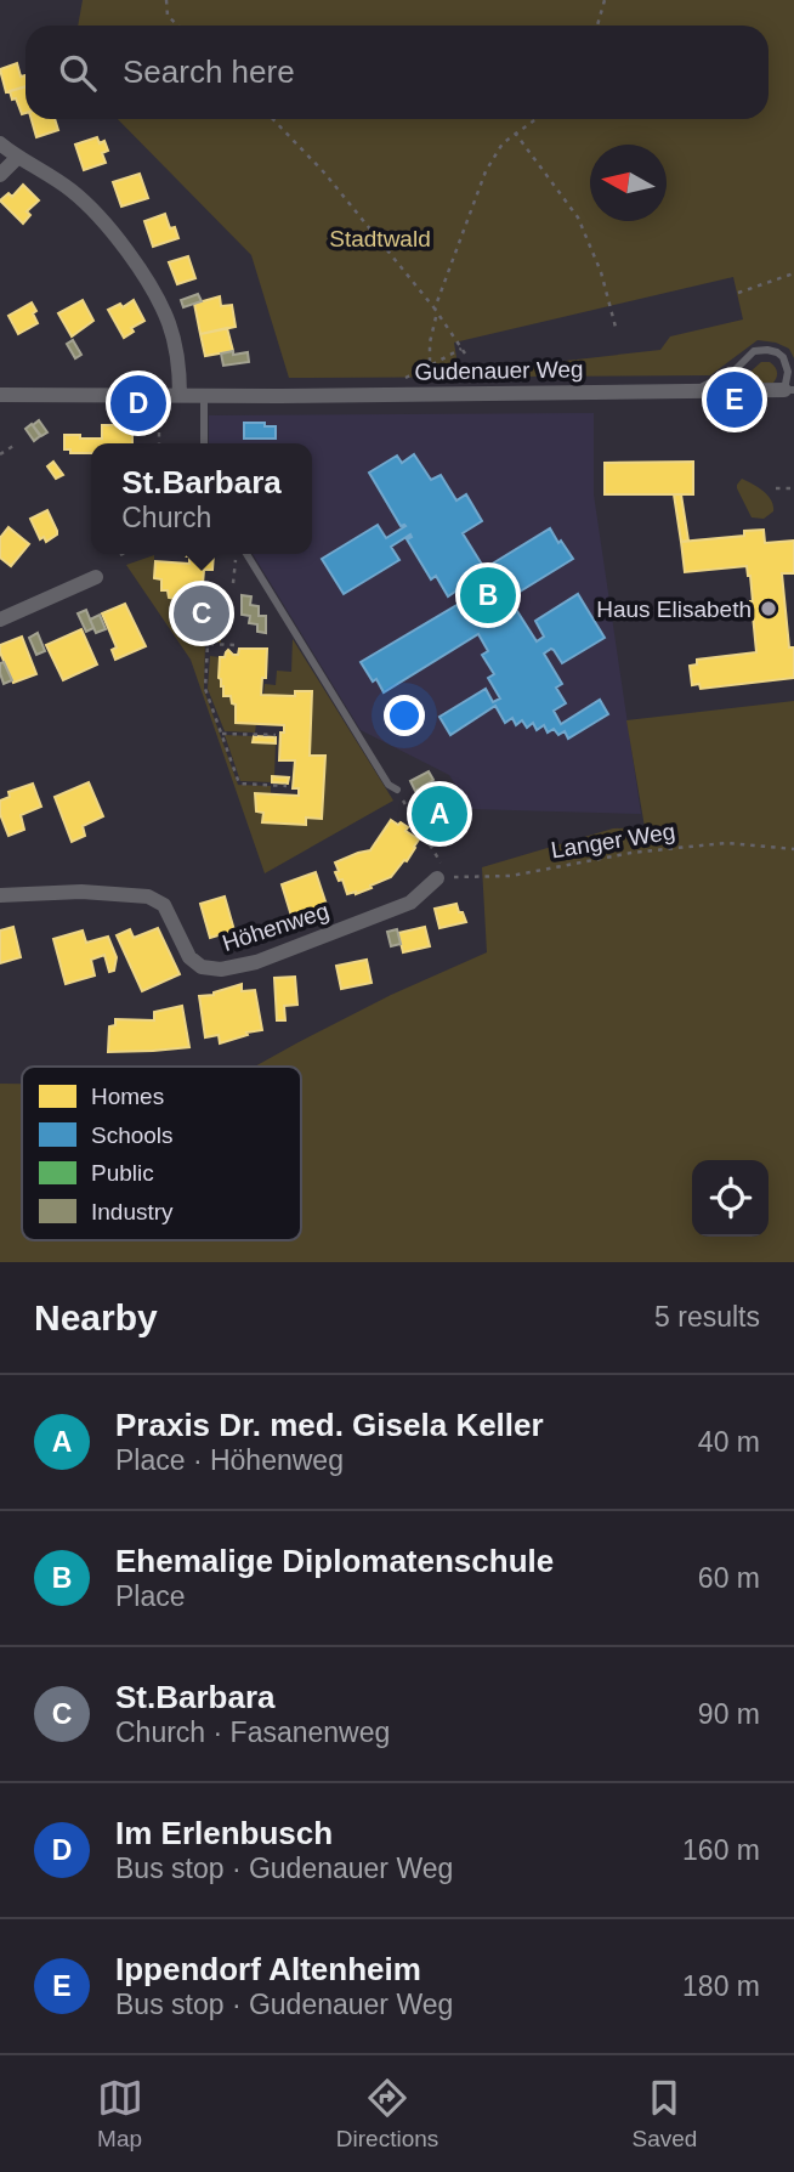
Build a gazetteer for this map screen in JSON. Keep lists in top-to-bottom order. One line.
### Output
{"streets":{"street":["Gudenauer Weg","Höhenweg"],"path":["Langer Weg"]},"crossings":[["Langer Weg","Höhenweg"]],"parks":["Stadtwald"],"places":["Haus Elisabeth"],"legend":["Homes","Schools","Public","Industry"],"north":"left","page":{"search":"Search here","pins":["E","D","B","C","A"],"popup":["St.Barbara","Church"],"heading":["Nearby","5 results"],"list":[{"mark":"A","name":"Praxis Dr. med. Gisela Keller","note":"Place · Höhenweg","value":"40 m"},{"mark":"B","name":"Ehemalige Diplomatenschule","note":"Place","value":"60 m"},{"mark":"C","name":"St.Barbara","note":"Church · Fasanenweg","value":"90 m"},{"mark":"D","name":"Im Erlenbusch","note":"Bus stop · Gudenauer Weg","value":"160 m"},{"mark":"E","name":"Ippendorf Altenheim","note":"Bus stop · Gudenauer Weg","value":"180 m"}],"nav":["Map","Directions","Saved"]}}
